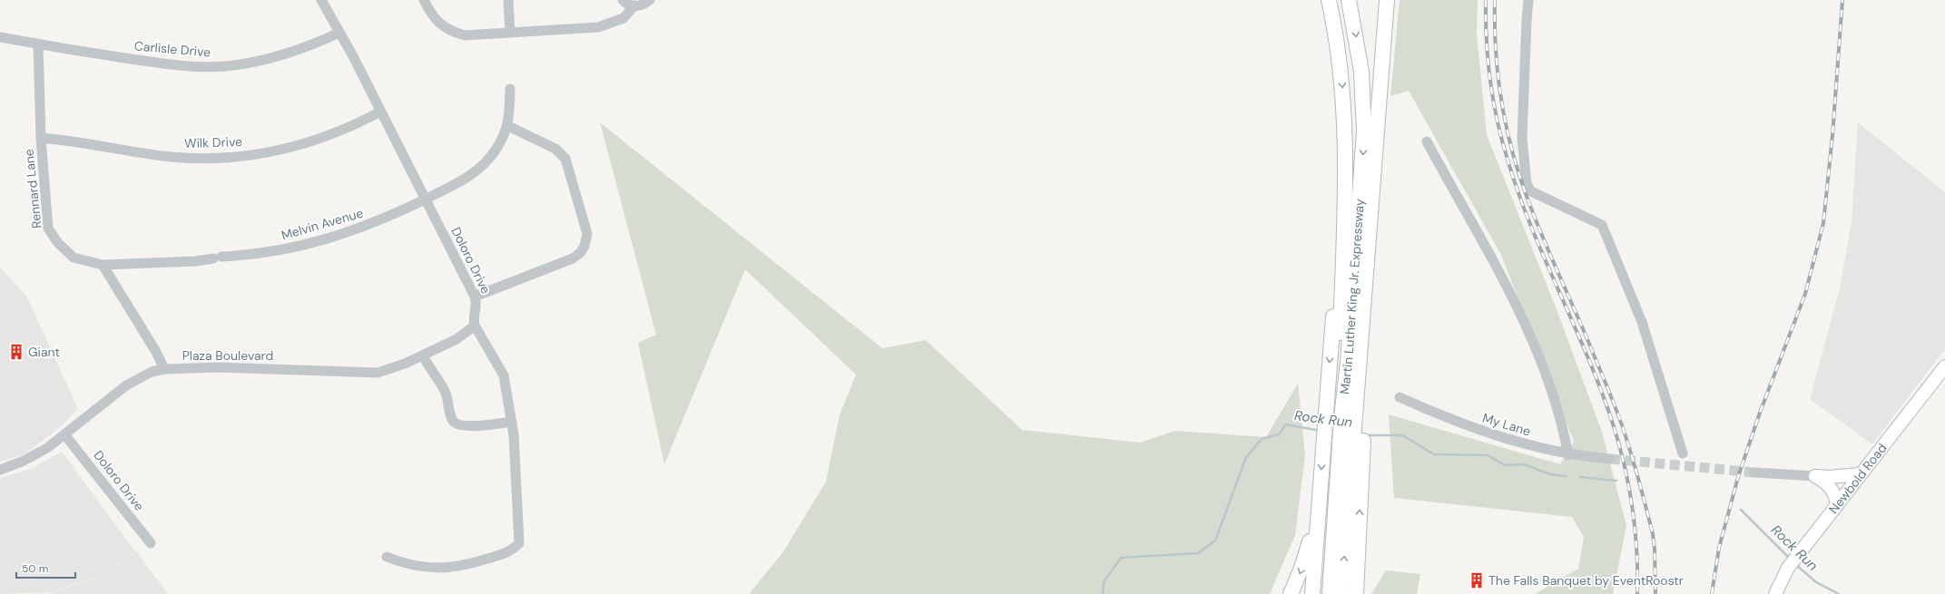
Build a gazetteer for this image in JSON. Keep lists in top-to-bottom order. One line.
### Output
{"streets":{"highway":["Martin Luther King Jr. Expressway"],"main road":["Newbold Road"],"street":["Carlisle Drive","Wilk Drive","Rennard Lane","Melvin Avenue","Doloro Drive","Plaza Boulevard","My Lane"]},"crossings":[["Carlisle Drive","Rennard Lane"],["Carlisle Drive","Doloro Drive"],["Wilk Drive","Rennard Lane"],["Wilk Drive","Doloro Drive"],["Rennard Lane","Melvin Avenue"],["Melvin Avenue","Doloro Drive"],["Doloro Drive","Plaza Boulevard"]],"water":["Rock Run"],"places":{"building":["Giant","The Falls Banquet by EventRoostr"]},"scale_bar":"50 m"}
